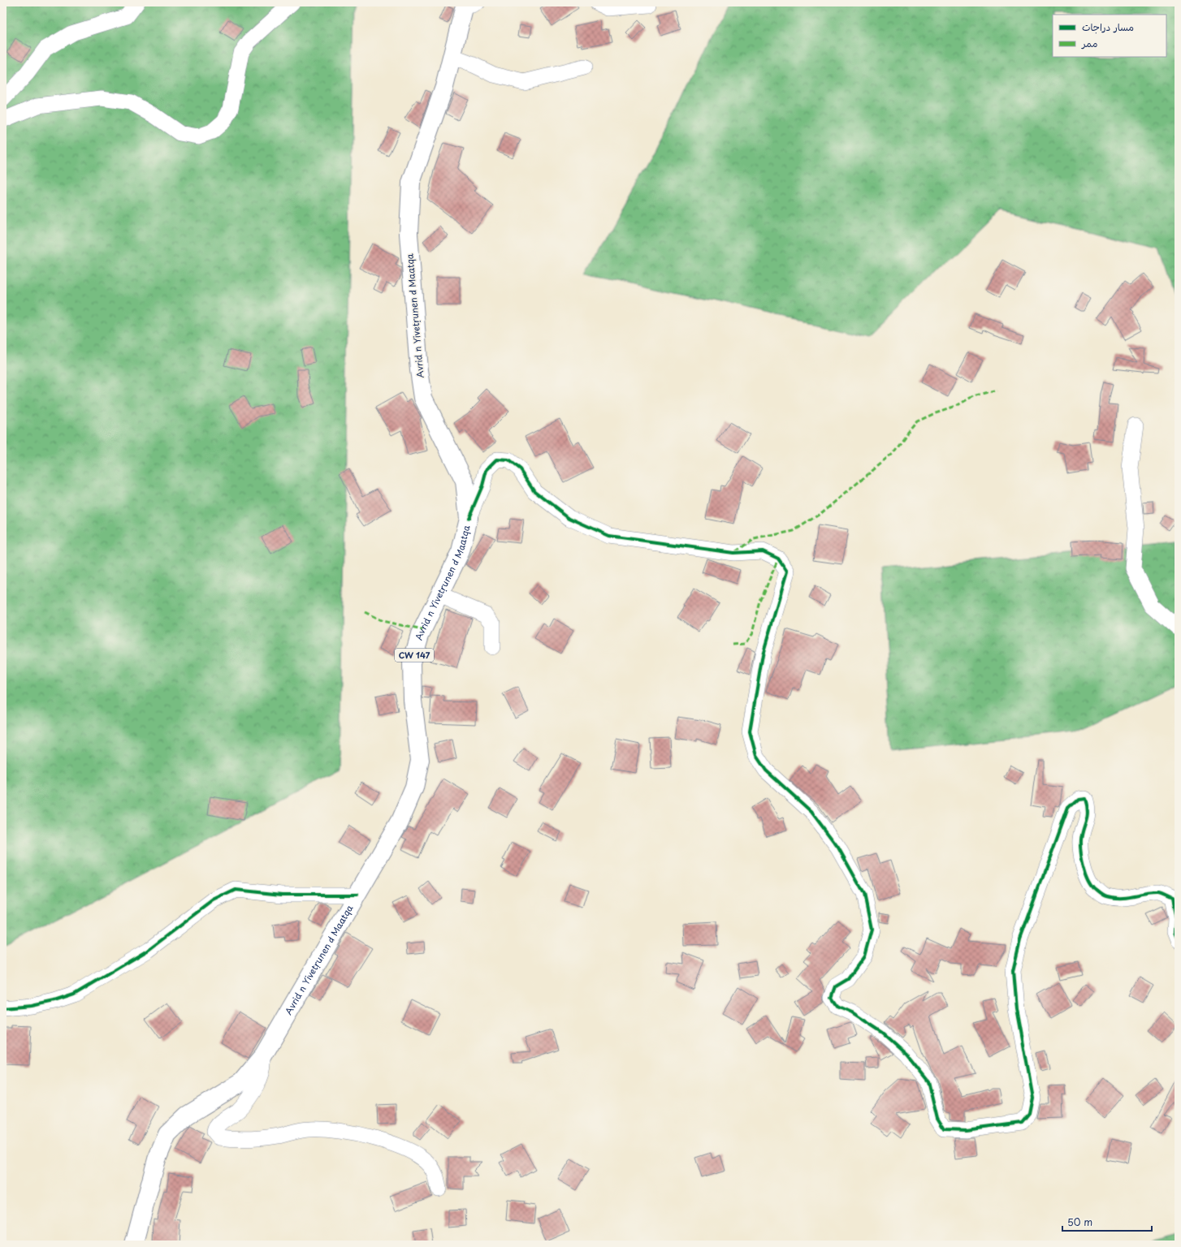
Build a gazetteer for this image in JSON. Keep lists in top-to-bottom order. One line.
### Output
{"streets":{"main road":["Avrid n Yivetṛunen d Maatqa","CW 147"]},"legend":["مسار دراجات","ممر"],"scale_bar":"50 m"}
